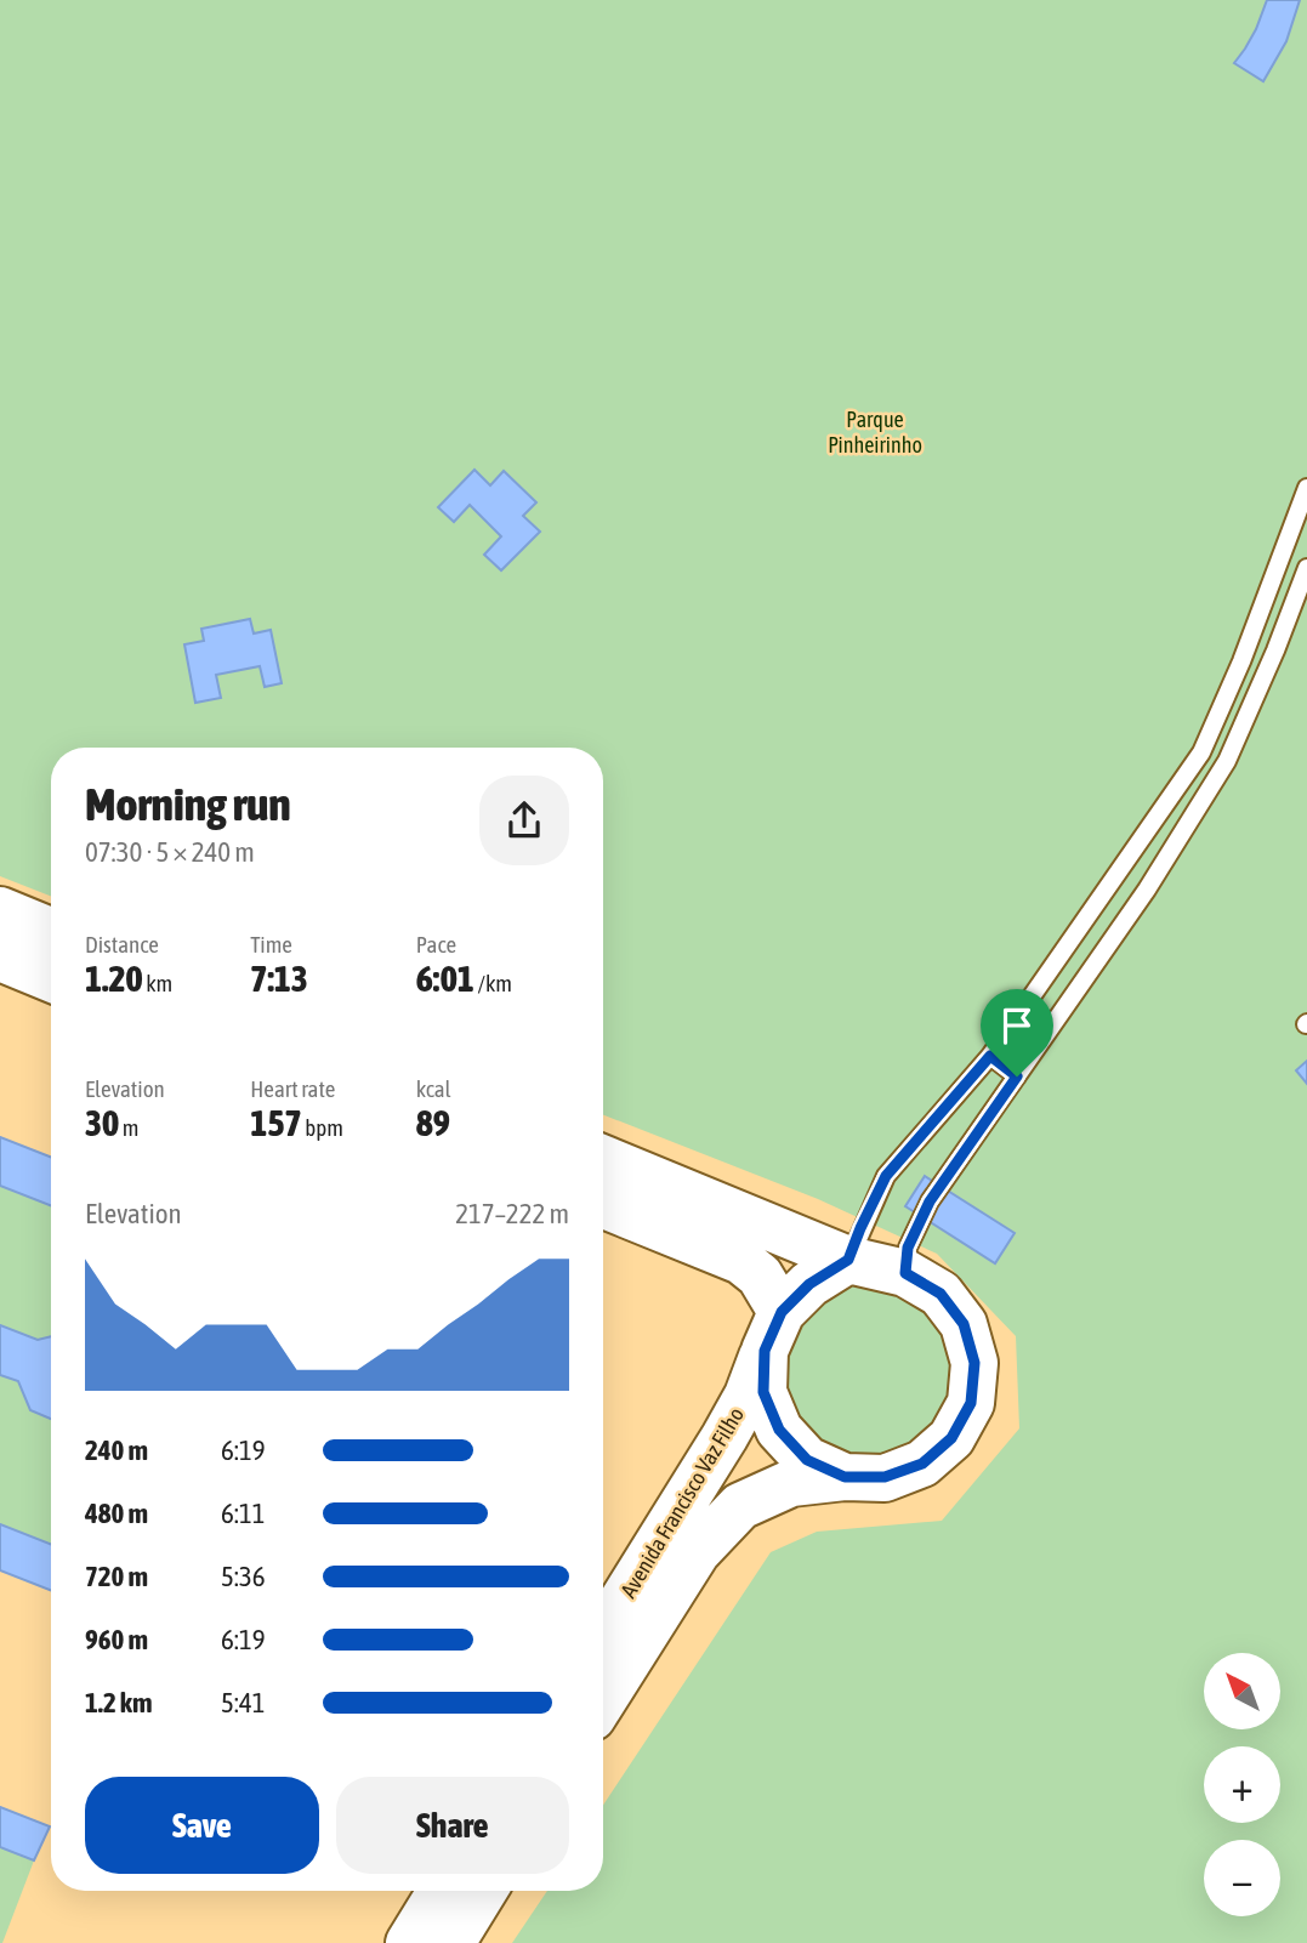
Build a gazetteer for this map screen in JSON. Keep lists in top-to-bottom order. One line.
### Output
{"streets":{"main road":["Avenida Francisco Vaz Filho"]},"parks":["Parque Pinheirinho"],"north":"top left","page":{"heading":["Morning run","07:30 · 5 × 240 m"],"stats":[["Distance","1.20 km"],["Time","7:13"],["Pace","6:01 /km"],["Elevation","30 m"],["Heart rate","157 bpm"],["kcal","89"]],"chart":["Elevation","217–222 m"],"list":[{"name":"240 m","note":"6:19"},{"name":"480 m","note":"6:11"},{"name":"720 m","note":"5:36"},{"name":"960 m","note":"6:19"},{"name":"1.2 km","note":"5:41"}],"map_buttons":["+","−"],"buttons":["Save","Share"]}}
